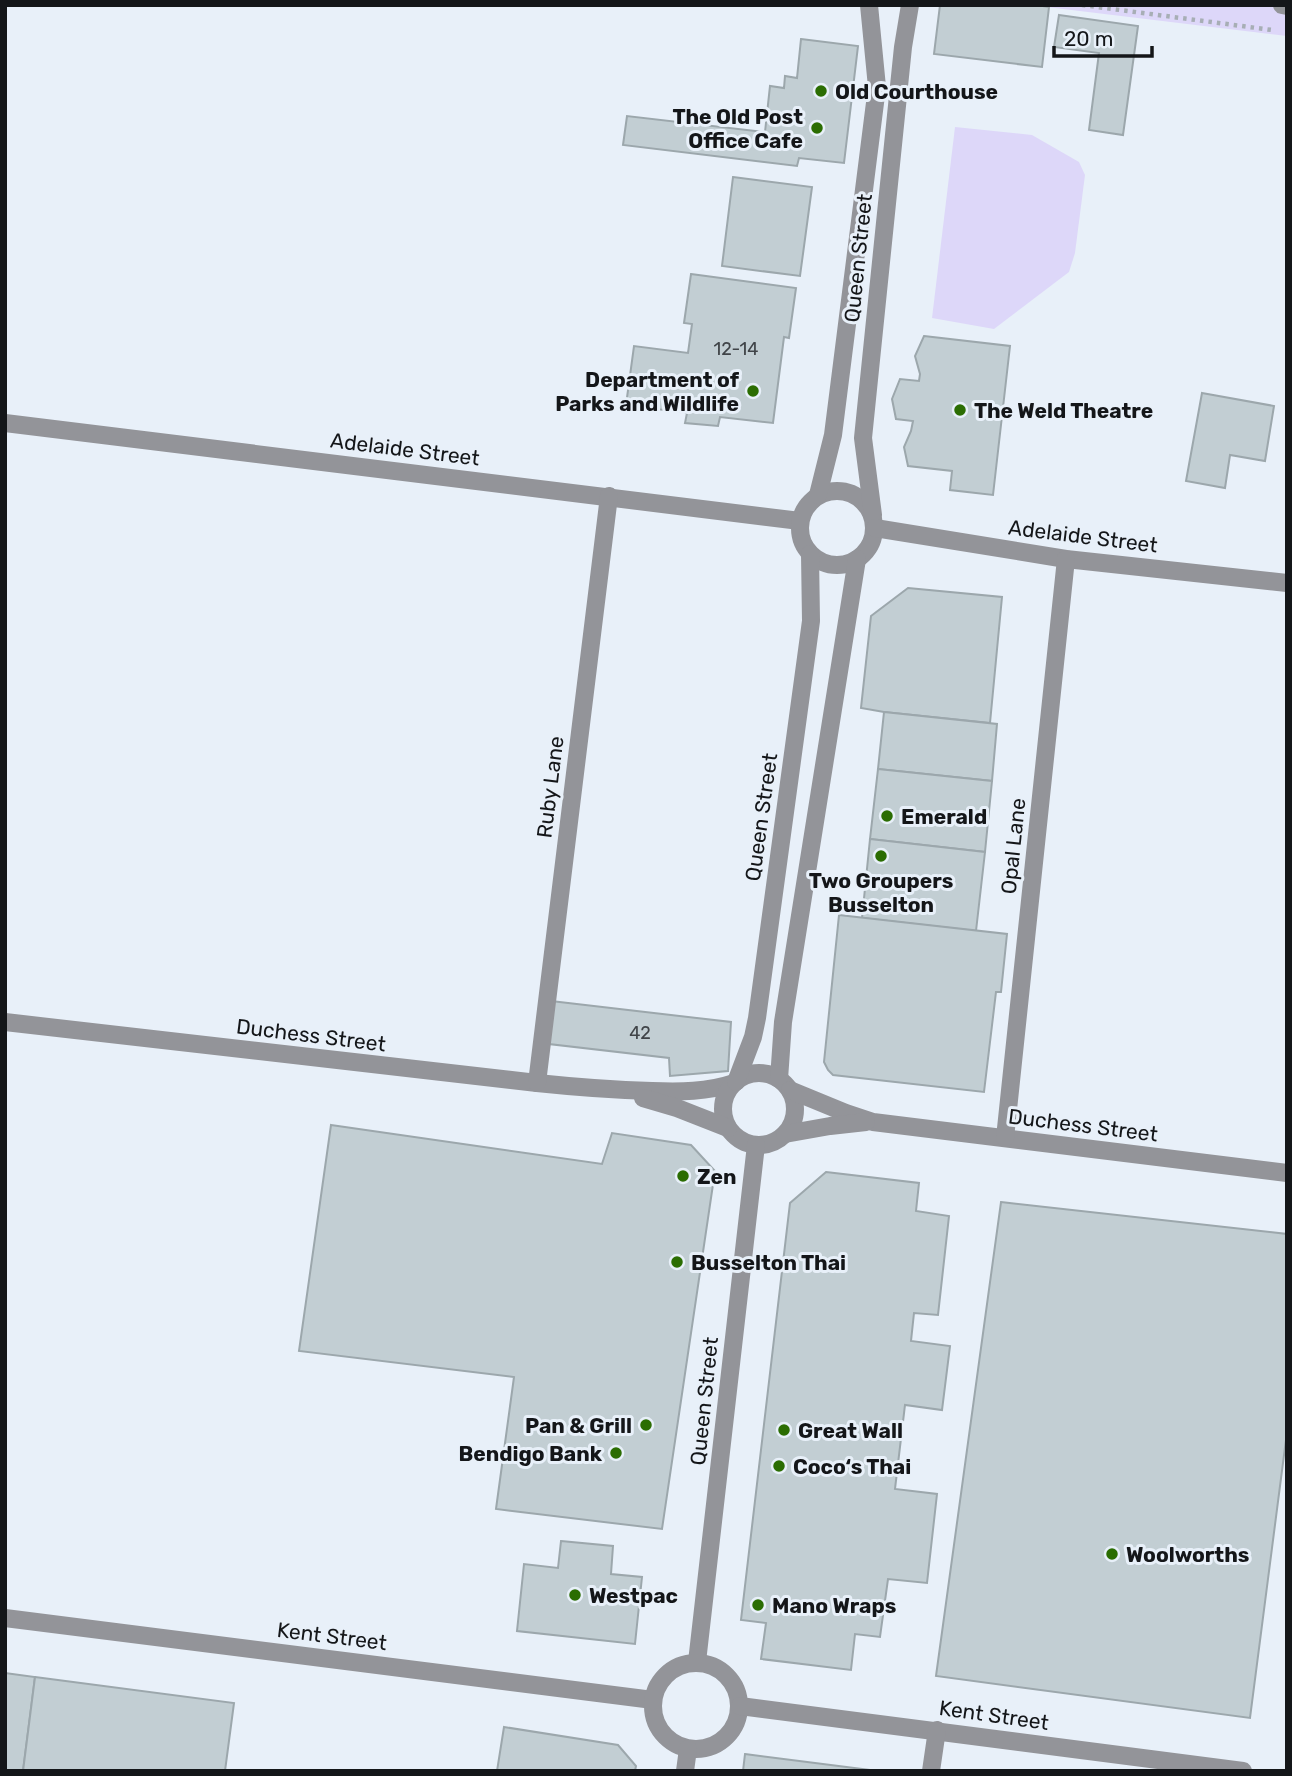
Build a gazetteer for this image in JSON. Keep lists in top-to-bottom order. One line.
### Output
{"streets":{"street":["Queen Street","Adelaide Street","Ruby Lane","Opal Lane","Duchess Street","Kent Street"]},"crossings":[["Queen Street","Adelaide Street"],["Queen Street","Duchess Street"],["Queen Street","Kent Street"],["Adelaide Street","Ruby Lane"],["Adelaide Street","Opal Lane"],["Ruby Lane","Duchess Street"],["Opal Lane","Duchess Street"]],"places":["Old Courthouse","The Old Post Office Cafe","Department of Parks and Wildlife","The Weld Theatre","Emerald","Two Groupers Busselton","Zen","Busselton Thai","Pan & Grill","Great Wall","Bendigo Bank","Coco‘s Thai","Woolworths","Westpac","Mano Wraps"],"house_numbers":["12-14","42"],"scale_bar":"20 m"}
